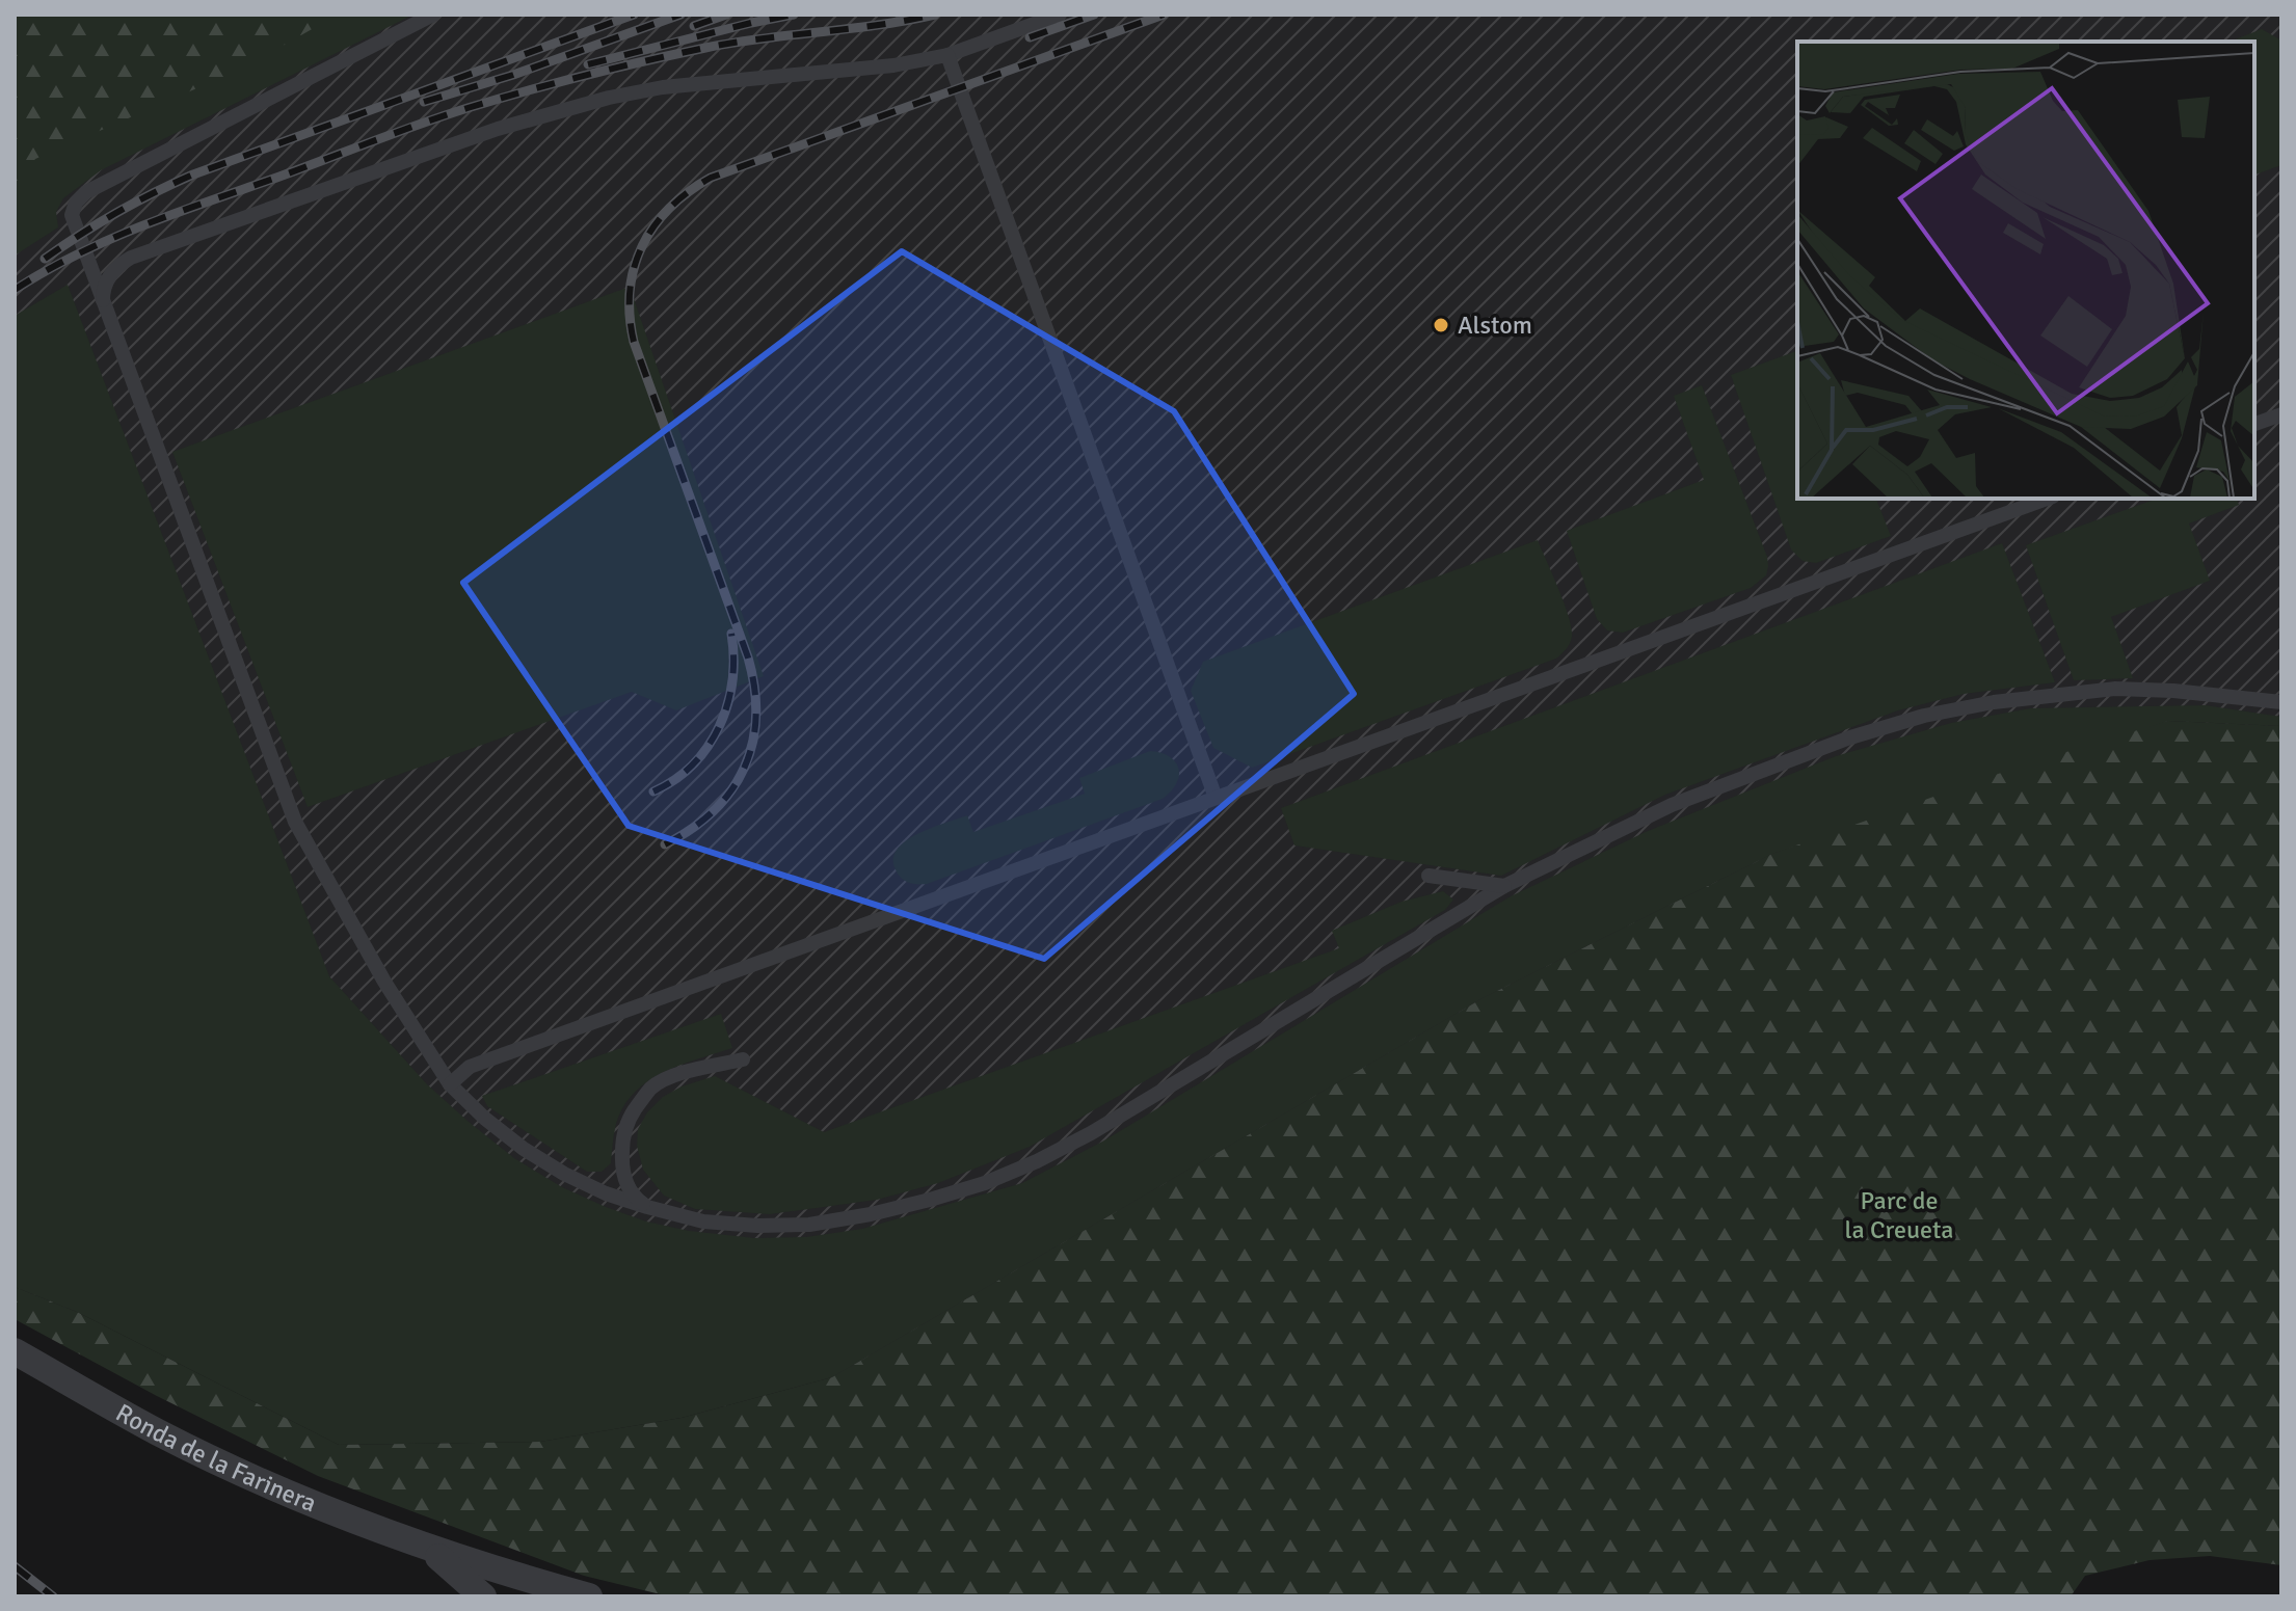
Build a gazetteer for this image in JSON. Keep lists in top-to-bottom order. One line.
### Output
{"streets":{"street":["Ronda de la Farinera"]},"parks":["Parc de la Creueta"],"places":["Alstom"]}
